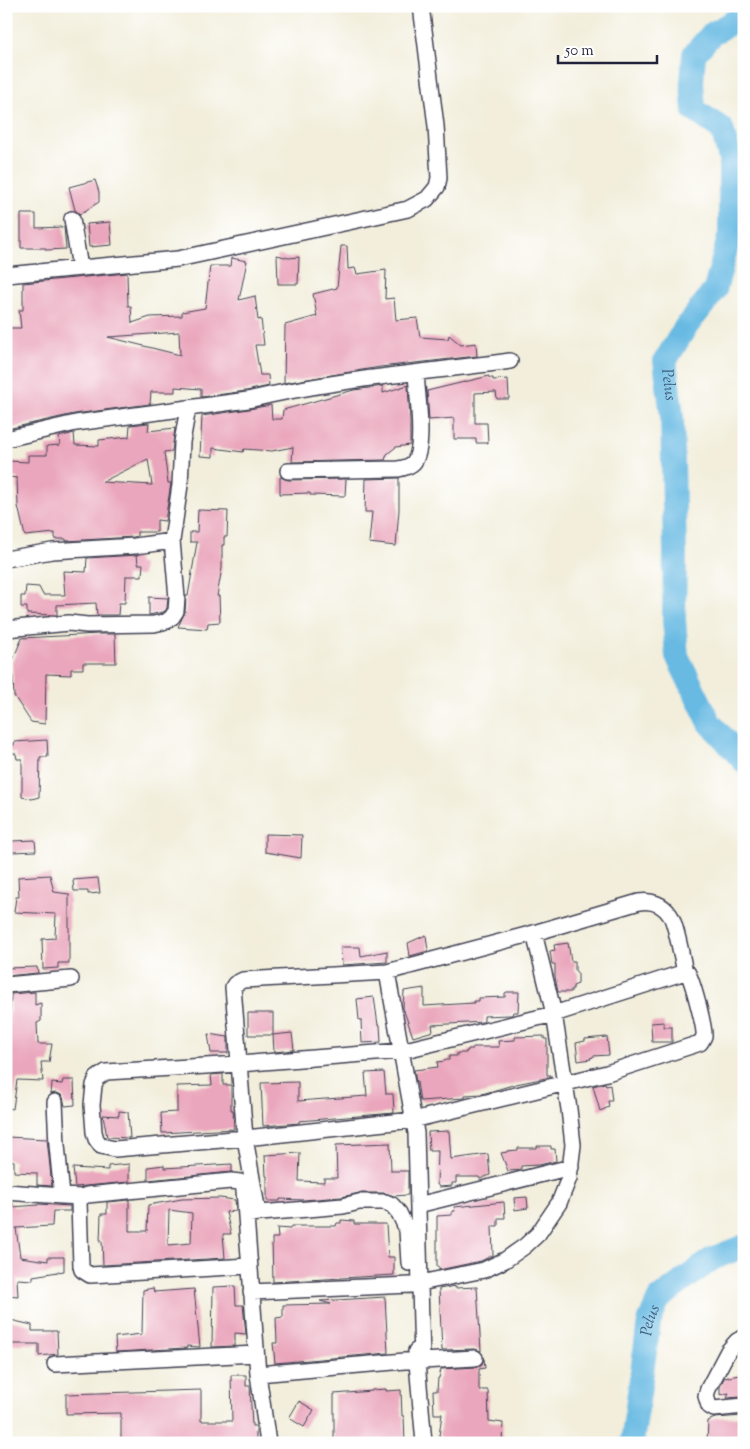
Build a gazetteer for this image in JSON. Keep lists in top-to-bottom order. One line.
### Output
{"water":["Pelus"],"scale_bar":"50 m"}
